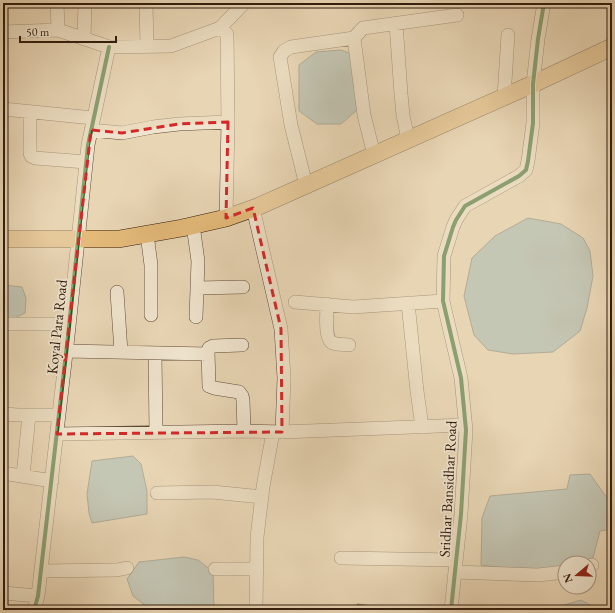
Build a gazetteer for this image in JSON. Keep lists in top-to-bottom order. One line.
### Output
{"streets":{"street":["Koyal Para Road","Sridhar Bansidhar Road"]},"scale_bar":"50 m","north":"left"}
